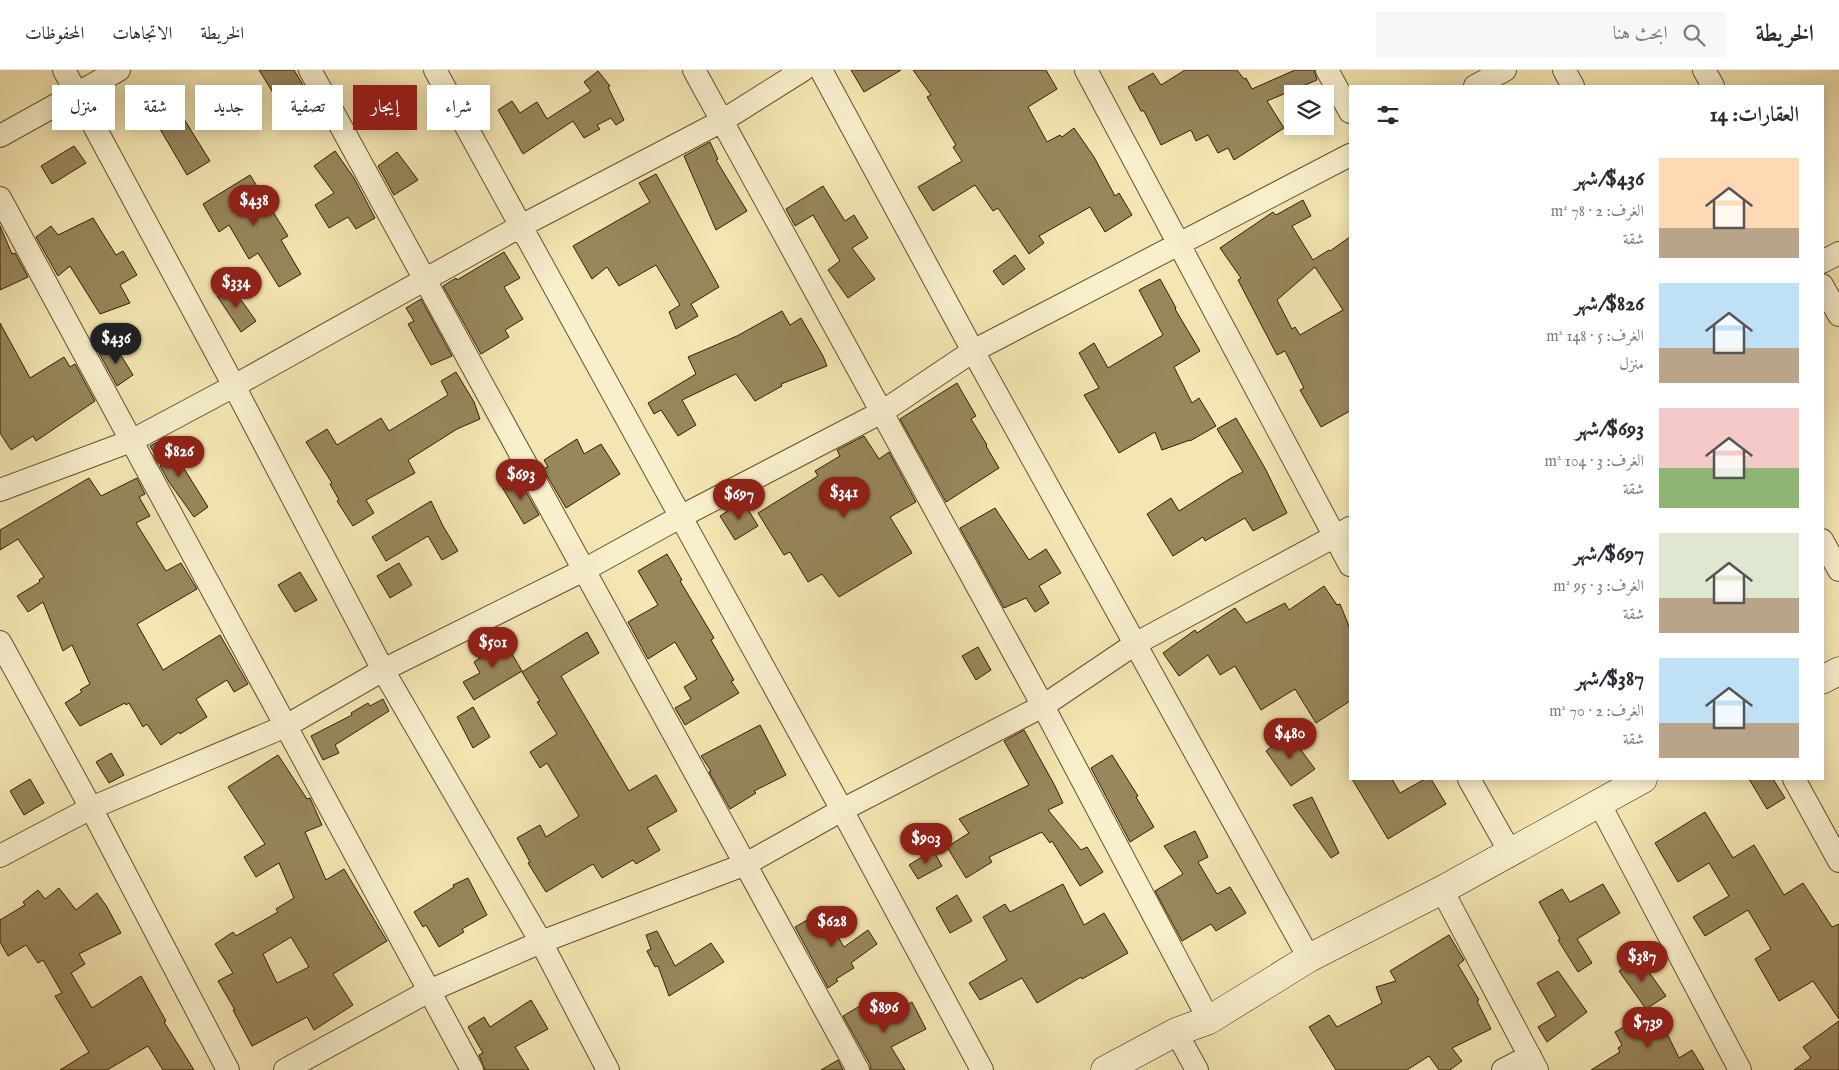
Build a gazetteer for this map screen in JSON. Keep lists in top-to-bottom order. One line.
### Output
{"page":{"header":"الخريطة","search":"ابحث هنا","nav":["الخريطة","الاتجاهات","المحفوظات"],"chip":["شراء","إيجار","تصفية","جديد","شقة","منزل"],"heading":"العقارات: 14","list":[{"name":"$436/شهر","note":"الغرف: 2 · 78 m² · شقة"},{"name":"$826/شهر","note":"الغرف: 5 · 148 m² · منزل"},{"name":"$693/شهر","note":"الغرف: 3 · 104 m² · شقة"},{"name":"$697/شهر","note":"الغرف: 3 · 95 m² · شقة"},{"name":"$387/شهر","note":"الغرف: 2 · 70 m² · شقة"}],"price":["$438","$334","$436","$826","$693","$341","$697","$501","$480","$903","$628","$387","$896","$739"]}}
